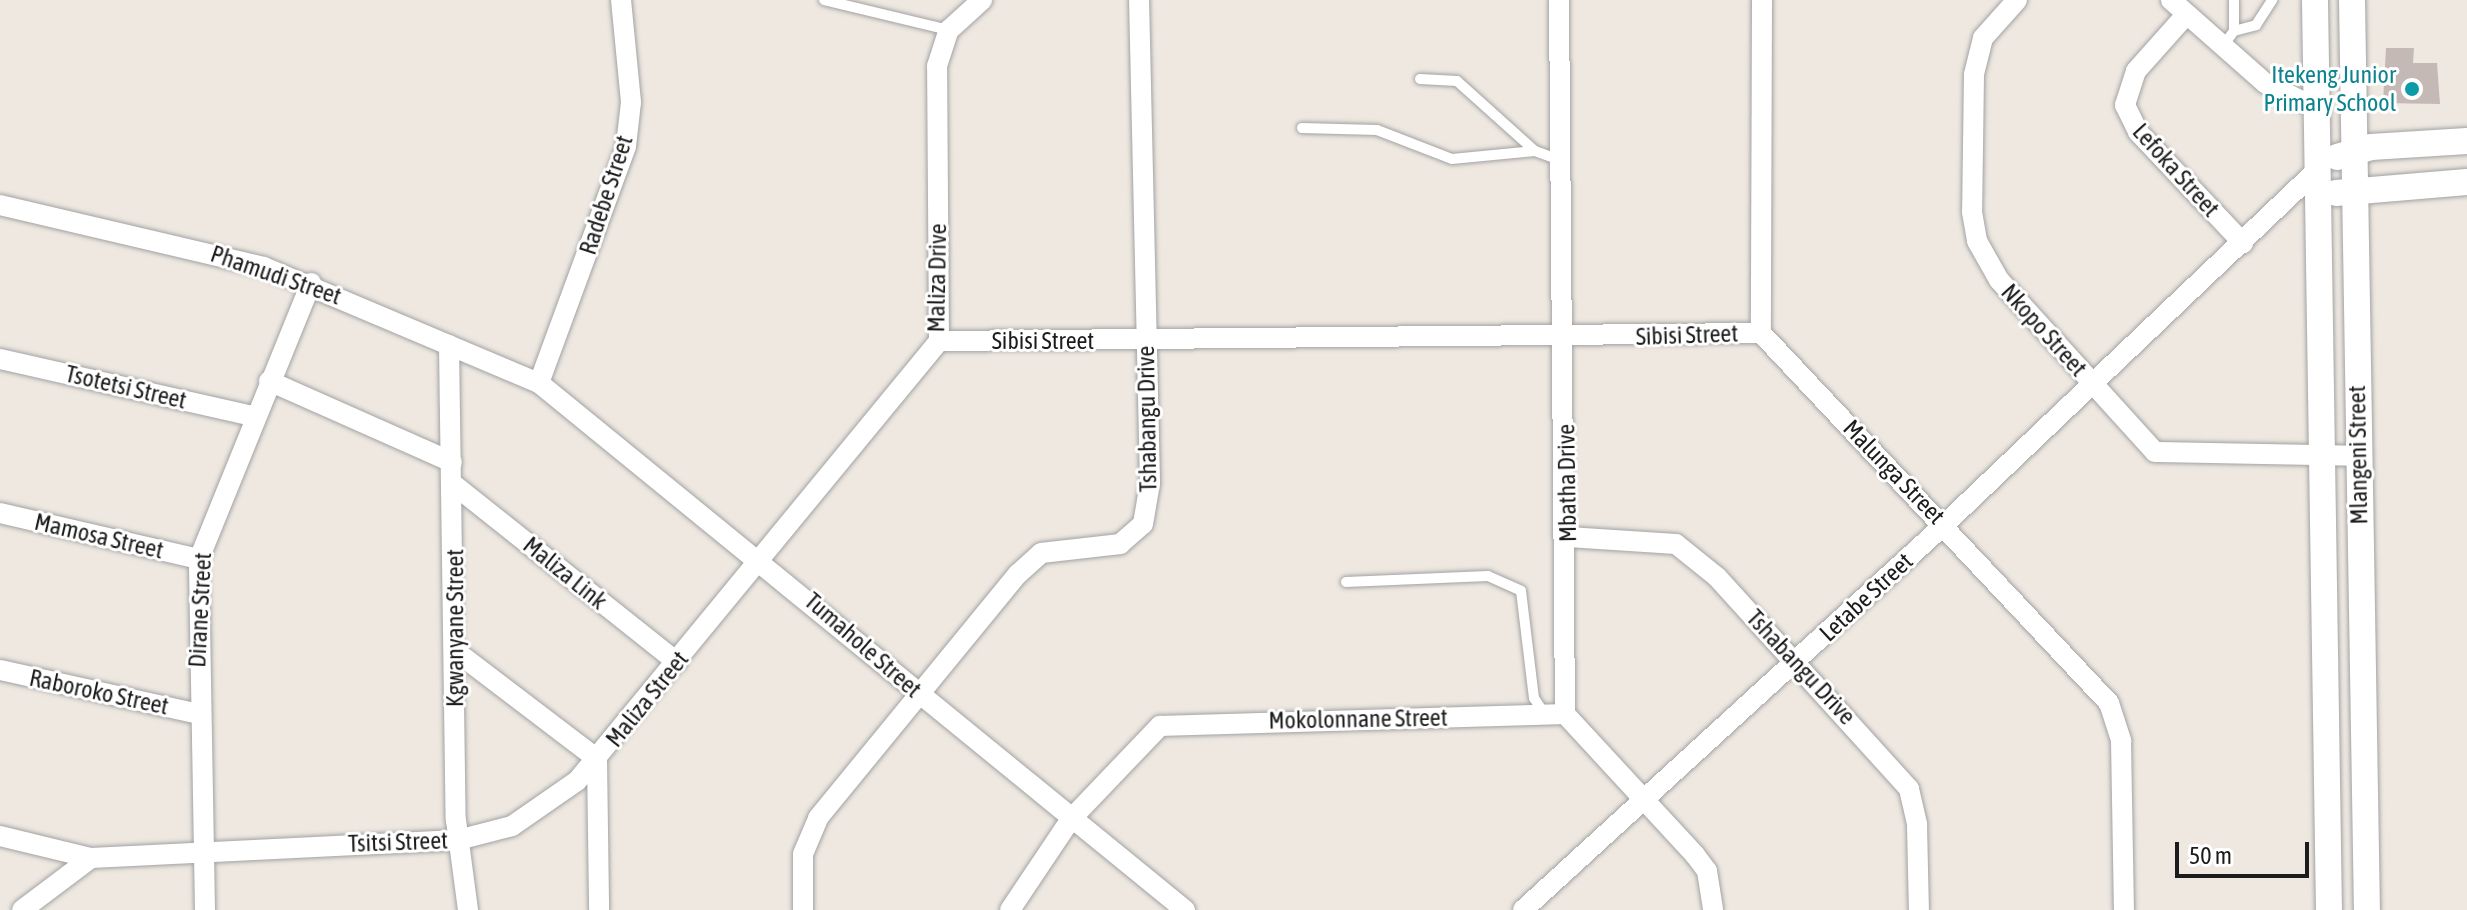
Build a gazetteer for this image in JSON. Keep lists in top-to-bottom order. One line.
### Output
{"streets":{"street":["Lefoka Street","Radebe Street","Phamudi Street","Maliza Drive","Nkopo Street","Sibisi Street","Tsotetsi Street","Tshabangu Drive","Mlangeni Street","Malunga Street","Mbatha Drive","Mamosa Street","Maliza Link","Letabe Street","Dirane Street","Kgwanyane Street","Tumahole Street","Raboroko Street","Maliza Street","Mokolonnane Street","Tsitsi Street"]},"crossings":[["Lefoka Street","Letabe Street"],["Radebe Street","Phamudi Street"],["Radebe Street","Tumahole Street"],["Phamudi Street","Dirane Street"],["Phamudi Street","Kgwanyane Street"],["Phamudi Street","Tumahole Street"],["Maliza Drive","Sibisi Street"],["Maliza Drive","Tumahole Street"],["Maliza Drive","Maliza Street"],["Nkopo Street","Mlangeni Street"],["Nkopo Street","Letabe Street"],["Sibisi Street","Tshabangu Drive"],["Sibisi Street","Malunga Street"],["Sibisi Street","Mbatha Drive"],["Tsotetsi Street","Dirane Street"],["Tshabangu Drive","Mbatha Drive"],["Tshabangu Drive","Letabe Street"],["Tshabangu Drive","Tumahole Street"],["Mlangeni Street","Letabe Street"],["Malunga Street","Letabe Street"],["Mbatha Drive","Mokolonnane Street"],["Mamosa Street","Dirane Street"],["Maliza Link","Kgwanyane Street"],["Maliza Link","Maliza Street"],["Dirane Street","Raboroko Street"],["Dirane Street","Tsitsi Street"],["Kgwanyane Street","Tsitsi Street"],["Tumahole Street","Maliza Street"],["Tumahole Street","Mokolonnane Street"],["Maliza Street","Tsitsi Street"]],"places":["Itekeng Junior Primary School"],"scale_bar":"50 m"}
